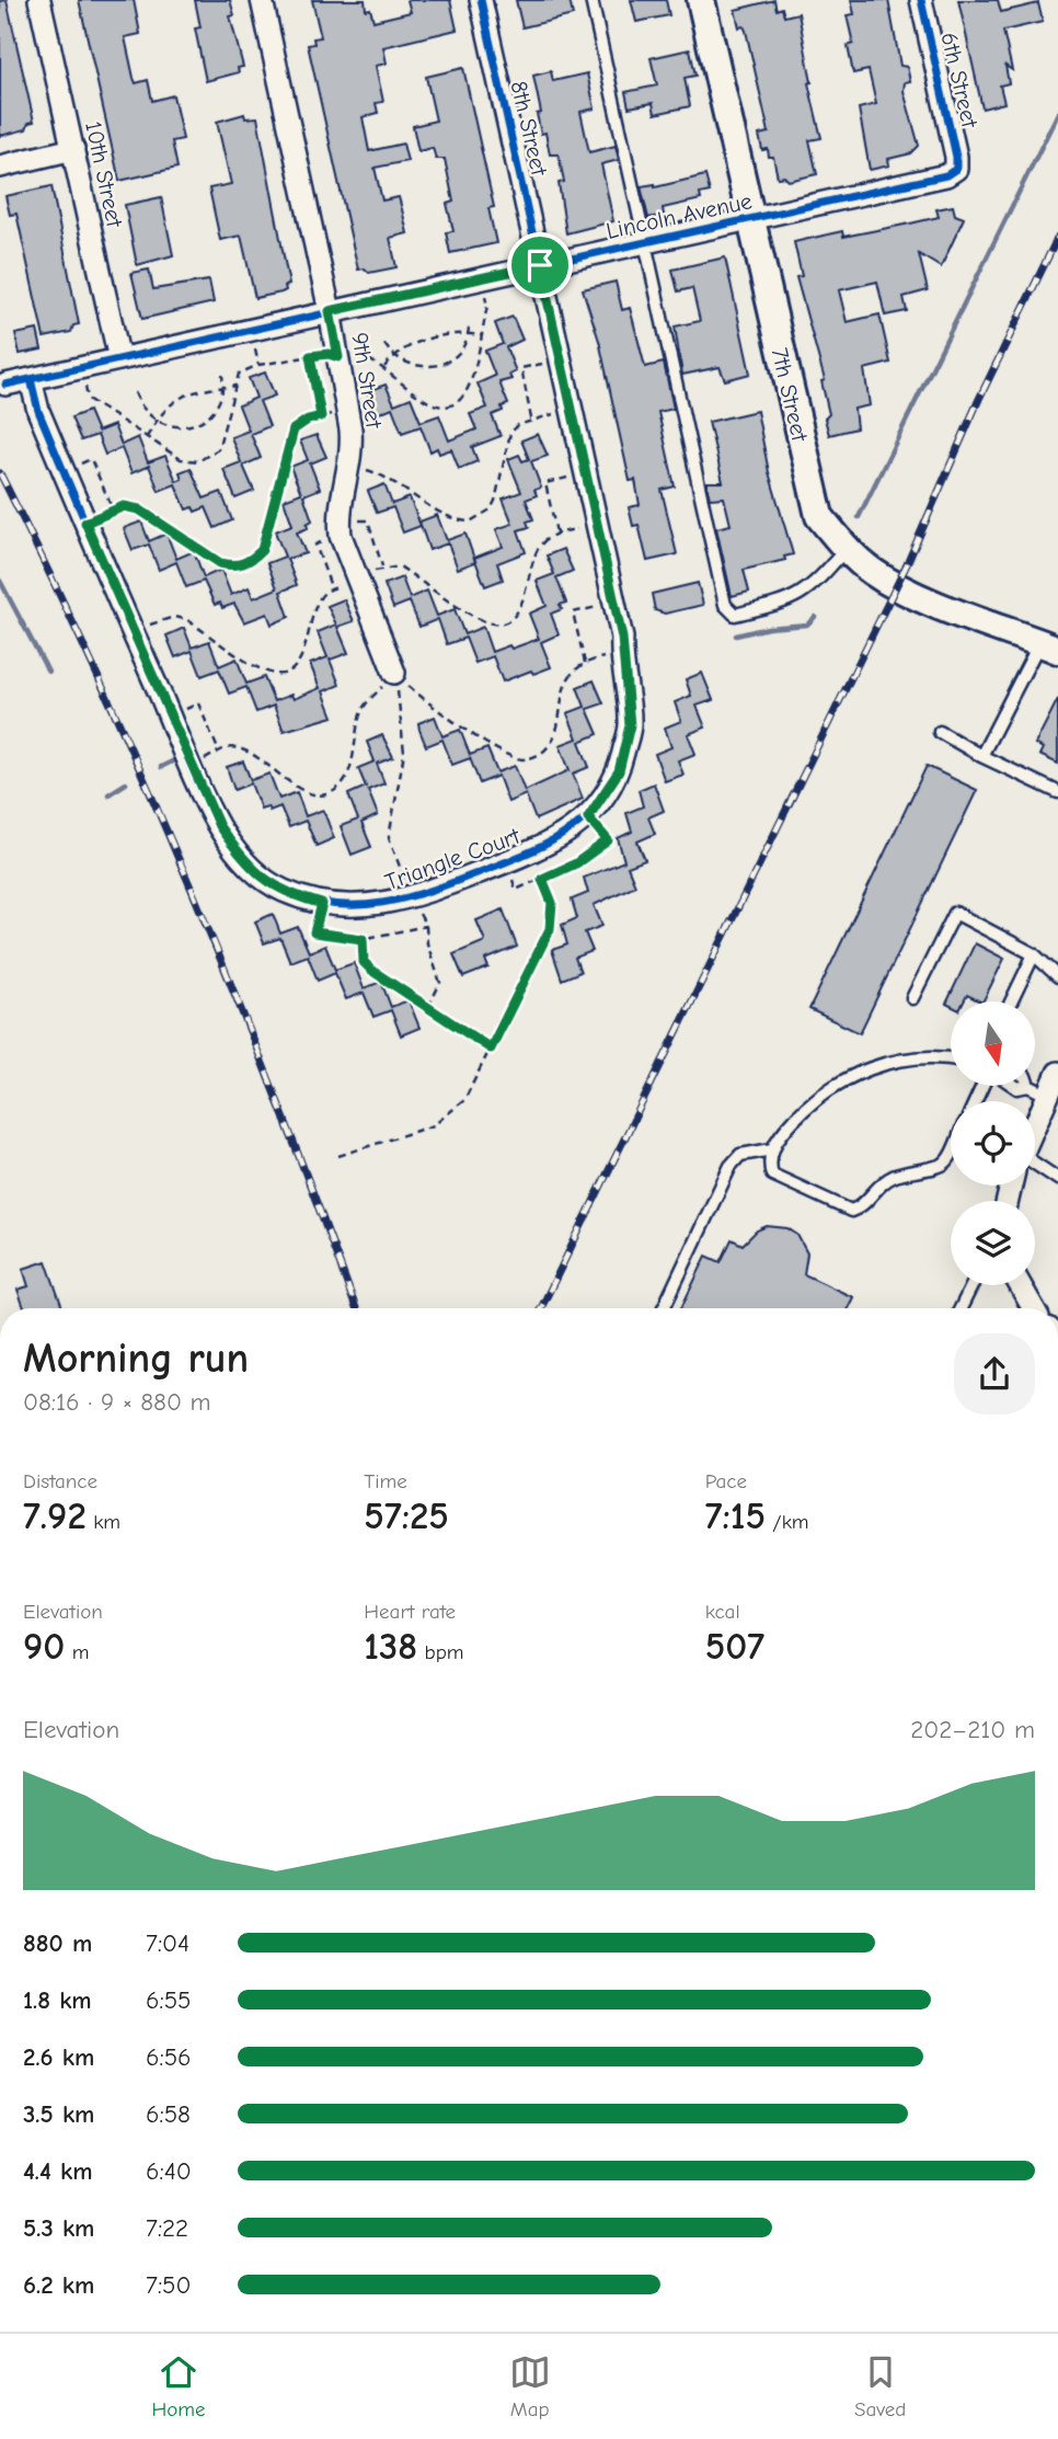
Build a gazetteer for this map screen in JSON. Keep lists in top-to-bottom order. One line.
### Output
{"streets":{"street":["6th Street","8th Street","10th Street","Lincoln Avenue","9th Street","7th Street","Triangle Court"]},"crossings":[["6th Street","Lincoln Avenue"],["8th Street","Lincoln Avenue"],["8th Street","Triangle Court"],["10th Street","Lincoln Avenue"],["Lincoln Avenue","9th Street"],["Lincoln Avenue","7th Street"],["Lincoln Avenue","Triangle Court"]],"north":"bottom","page":{"heading":["Morning run","08:16 · 9 × 880 m"],"stats":[["Distance","7.92 km"],["Time","57:25"],["Pace","7:15 /km"],["Elevation","90 m"],["Heart rate","138 bpm"],["kcal","507"]],"chart":["Elevation","202–210 m"],"list":[{"name":"880 m","note":"7:04"},{"name":"1.8 km","note":"6:55"},{"name":"2.6 km","note":"6:56"},{"name":"3.5 km","note":"6:58"},{"name":"4.4 km","note":"6:40"},{"name":"5.3 km","note":"7:22"},{"name":"6.2 km","note":"7:50"}],"tabs":["Home","Map","Saved"]}}
